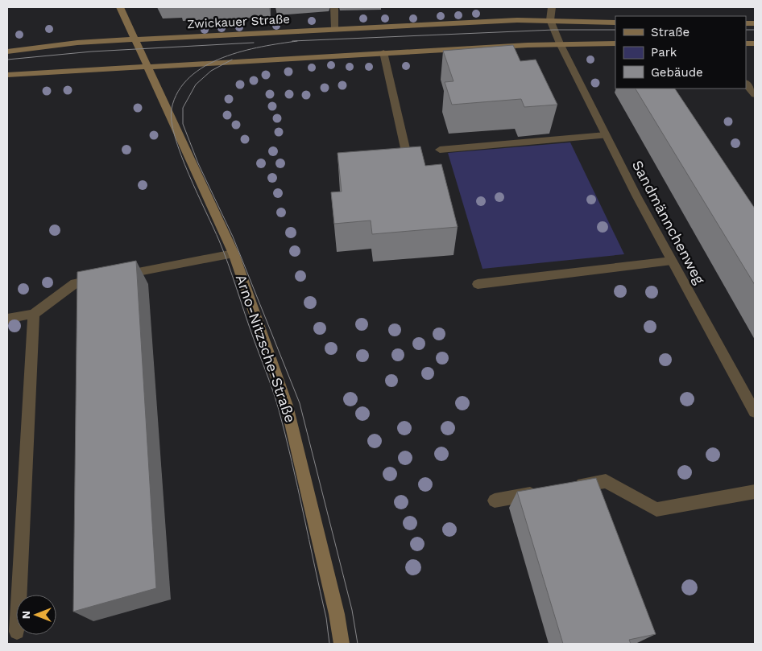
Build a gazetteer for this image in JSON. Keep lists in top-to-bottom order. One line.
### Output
{"streets":{"main road":["Zwickauer Straße","Arno-Nitzsche-Straße"],"street":["Sandmännchenweg"]},"crossings":[["Zwickauer Straße","Sandmännchenweg"],["Zwickauer Straße","Arno-Nitzsche-Straße"]],"legend":["Straße","Park","Gebäude"],"north":"left"}
